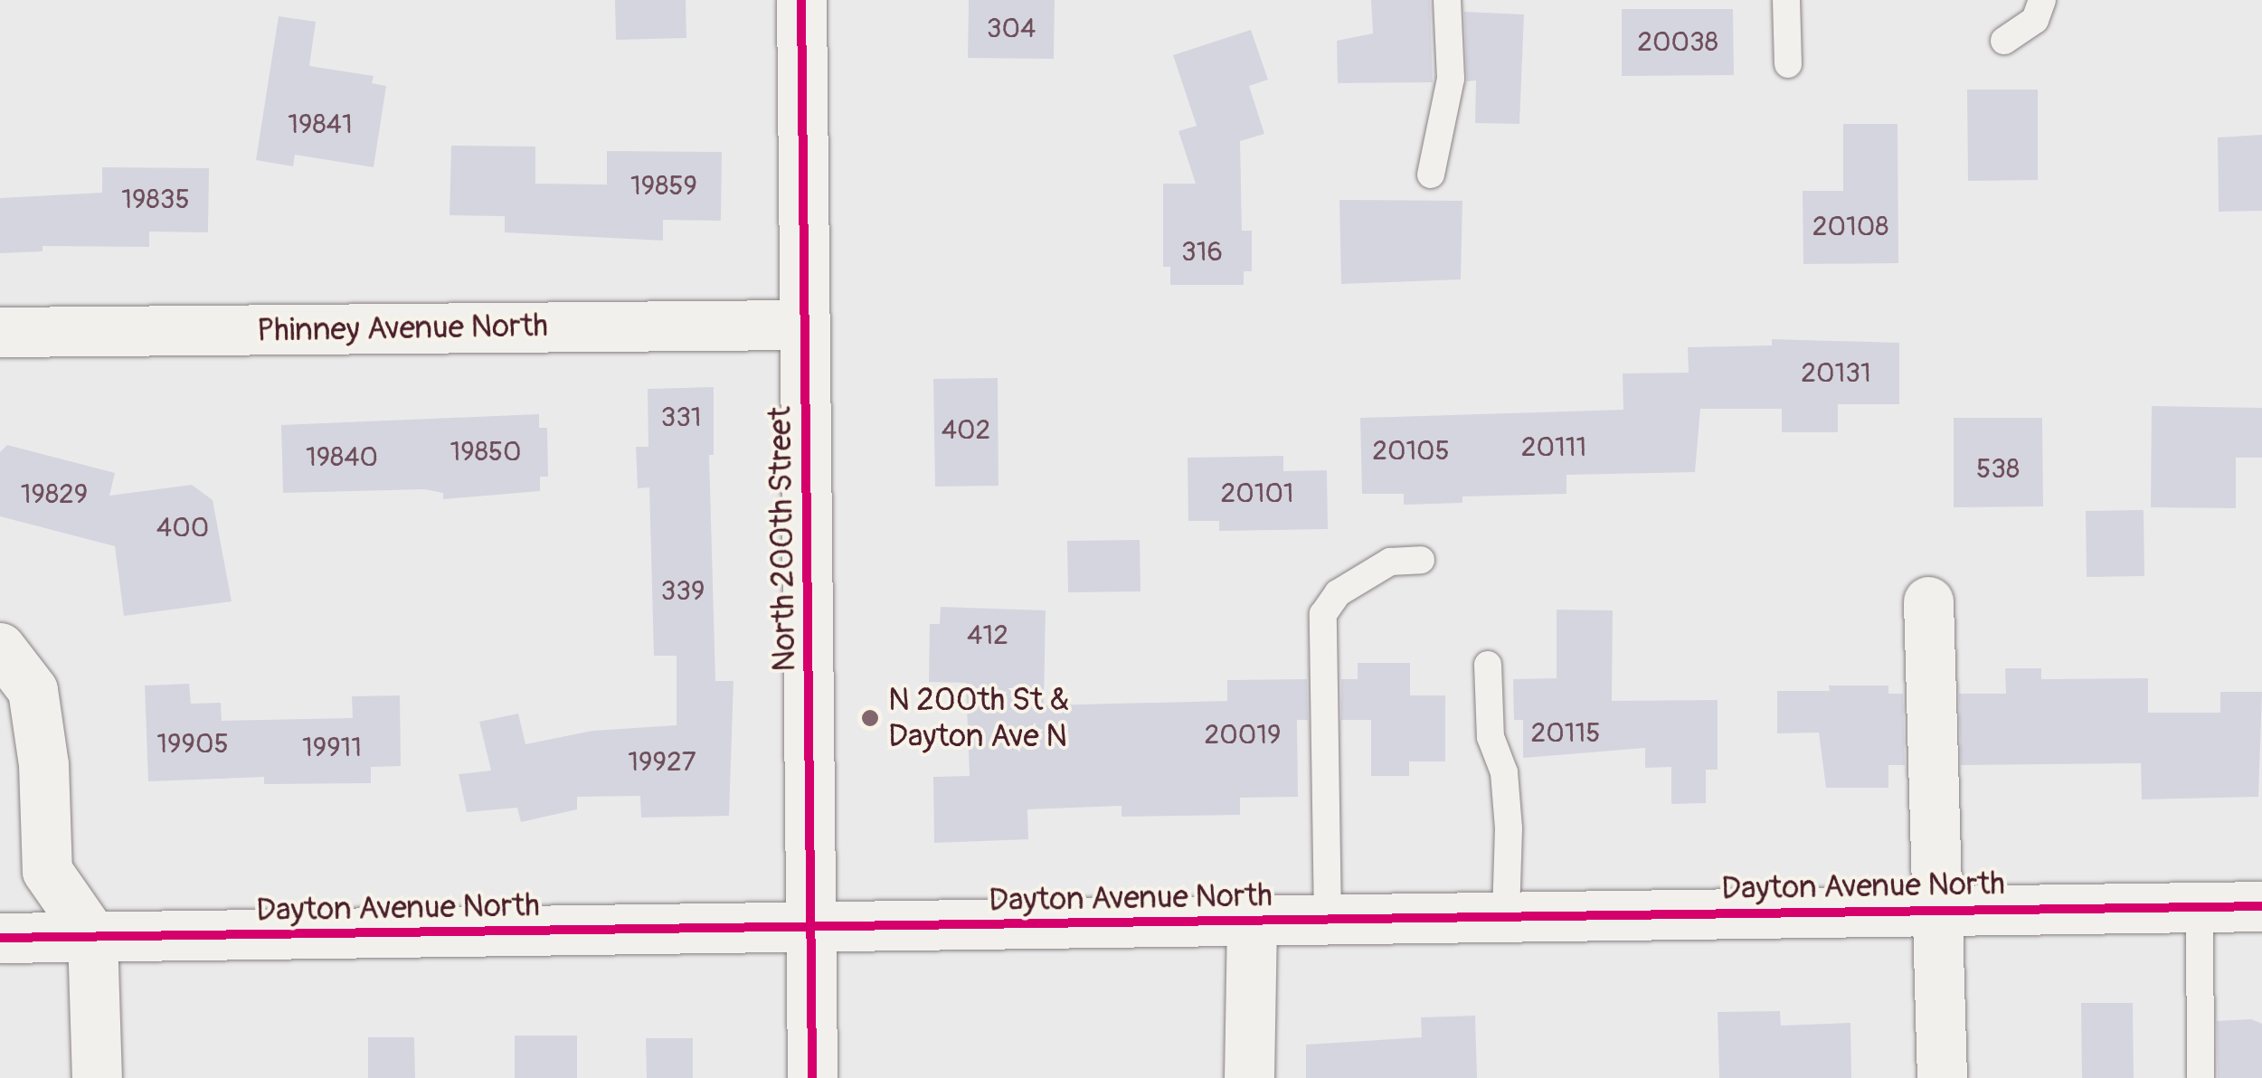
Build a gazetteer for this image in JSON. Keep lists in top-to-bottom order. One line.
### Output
{"streets":{"street":["Phinney Avenue North","North 200th Street","Dayton Avenue North"]},"crossings":[["Phinney Avenue North","North 200th Street"],["North 200th Street","Dayton Avenue North"]],"places":["N 200th St & Dayton Ave N"],"house_numbers":["304","20038","19841","19859","19835","20108","316","20131","331","402","20111","20105","19850","19840","538","20101","19829","400","339","412","20115","20019","19905","19911","19927"]}
